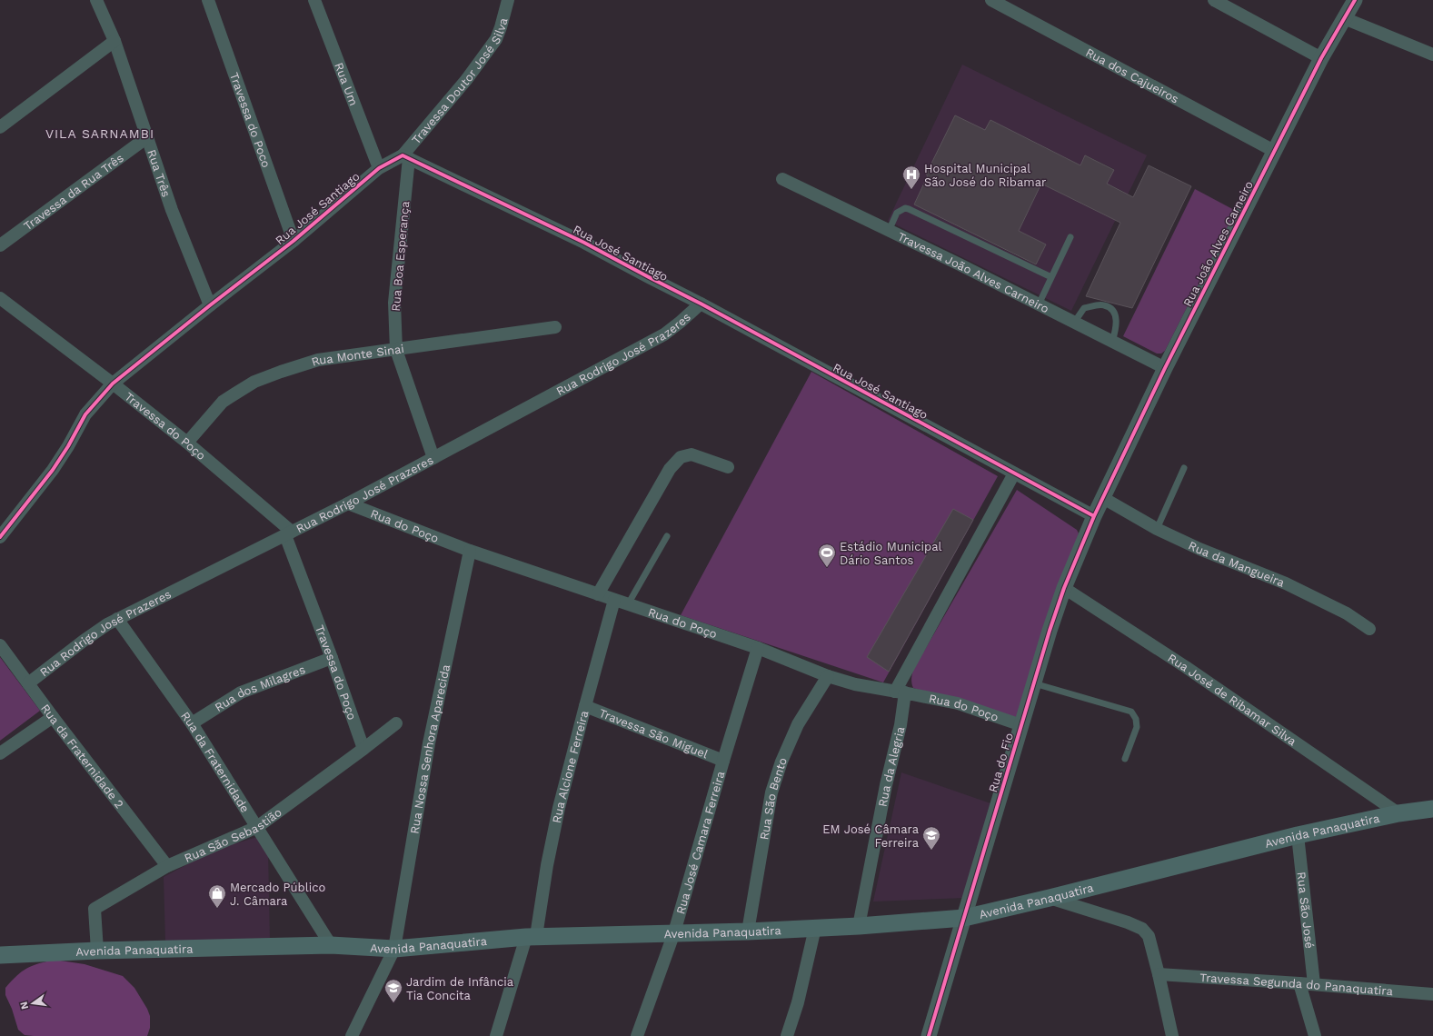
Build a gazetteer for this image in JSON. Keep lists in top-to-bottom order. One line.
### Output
{"streets":{"main road":["Avenida Panaquatira"],"street":["Rua dos Cajueiros","Travessa Doutor José Silva","Rua Um","Travessa do Poco","Rua Três","Travessa da Rua Três","Rua José Santiago","Rua João Alves Carneiro","Rua Boa Esperança","Travessa João Alves Carneiro","Rua Rodrigo José Prazeres","Rua Monte Sinai","Travessa do Poço","Rua do Poço","Rua da Mangueira","Rua dos Milagres","Rua José de Ribamar Silva","Travessa São Miguel","Rua Nossa Senhora Aparecida","Rua da Fraternidade 2","Rua da Fraternidade","Rua do Fio","Rua Alcione Ferreira","Rua da Alegria","Rua São Bento","Rua São Sebastião","Rua José Camara Ferreira","Rua São José","Travessa Segunda do Panaquatira"]},"crossings":[["Rua dos Cajueiros","Rua João Alves Carneiro"],["Travessa Doutor José Silva","Rua José Santiago"],["Travessa Doutor José Silva","Rua Boa Esperança"],["Rua Um","Rua José Santiago"],["Travessa do Poco","Rua José Santiago"],["Rua Três","Travessa da Rua Três"],["Rua Três","Rua José Santiago"],["Rua José Santiago","Rua Boa Esperança"],["Rua José Santiago","Rua Rodrigo José Prazeres"],["Rua José Santiago","Travessa do Poço"],["Rua José Santiago","Rua do Fio"],["Rua João Alves Carneiro","Travessa João Alves Carneiro"],["Rua João Alves Carneiro","Rua da Mangueira"],["Rua João Alves Carneiro","Rua do Fio"],["Rua Boa Esperança","Rua Rodrigo José Prazeres"],["Rua Boa Esperança","Rua Monte Sinai"],["Rua Rodrigo José Prazeres","Travessa do Poço"],["Rua Rodrigo José Prazeres","Rua do Poço"],["Rua Rodrigo José Prazeres","Rua da Fraternidade 2"],["Rua Rodrigo José Prazeres","Rua da Fraternidade"],["Rua Monte Sinai","Travessa do Poço"],["Travessa do Poço","Rua dos Milagres"],["Travessa do Poço","Rua São Sebastião"],["Rua do Poço","Rua Nossa Senhora Aparecida"],["Rua do Poço","Rua do Fio"],["Rua do Poço","Rua Alcione Ferreira"],["Rua do Poço","Rua da Alegria"],["Rua do Poço","Rua São Bento"],["Rua do Poço","Rua José Camara Ferreira"],["Rua da Mangueira","Rua do Fio"],["Rua dos Milagres","Rua da Fraternidade"],["Rua José de Ribamar Silva","Rua do Fio"],["Rua José de Ribamar Silva","Avenida Panaquatira"],["Travessa São Miguel","Rua Alcione Ferreira"],["Travessa São Miguel","Rua José Camara Ferreira"],["Rua Nossa Senhora Aparecida","Avenida Panaquatira"],["Rua da Fraternidade 2","Rua São Sebastião"],["Rua da Fraternidade","Avenida Panaquatira"],["Rua da Fraternidade","Rua São Sebastião"],["Rua do Fio","Avenida Panaquatira"],["Rua Alcione Ferreira","Avenida Panaquatira"],["Rua da Alegria","Avenida Panaquatira"],["Rua São Bento","Avenida Panaquatira"],["Avenida Panaquatira","Rua São Sebastião"],["Avenida Panaquatira","Rua José Camara Ferreira"],["Avenida Panaquatira","Rua São José"],["Rua São José","Travessa Segunda do Panaquatira"]],"districts":["VILA SARNAMBI"],"places":{"hospital":["Hospital Municipal São José do Ribamar"],"sports":["Estádio Municipal Dário Santos"],"school or university":["EM José Câmara Ferreira","Jardim de Infância Tia Concita"],"shop":["Mercado Público J. Câmara"]},"north":"left"}
